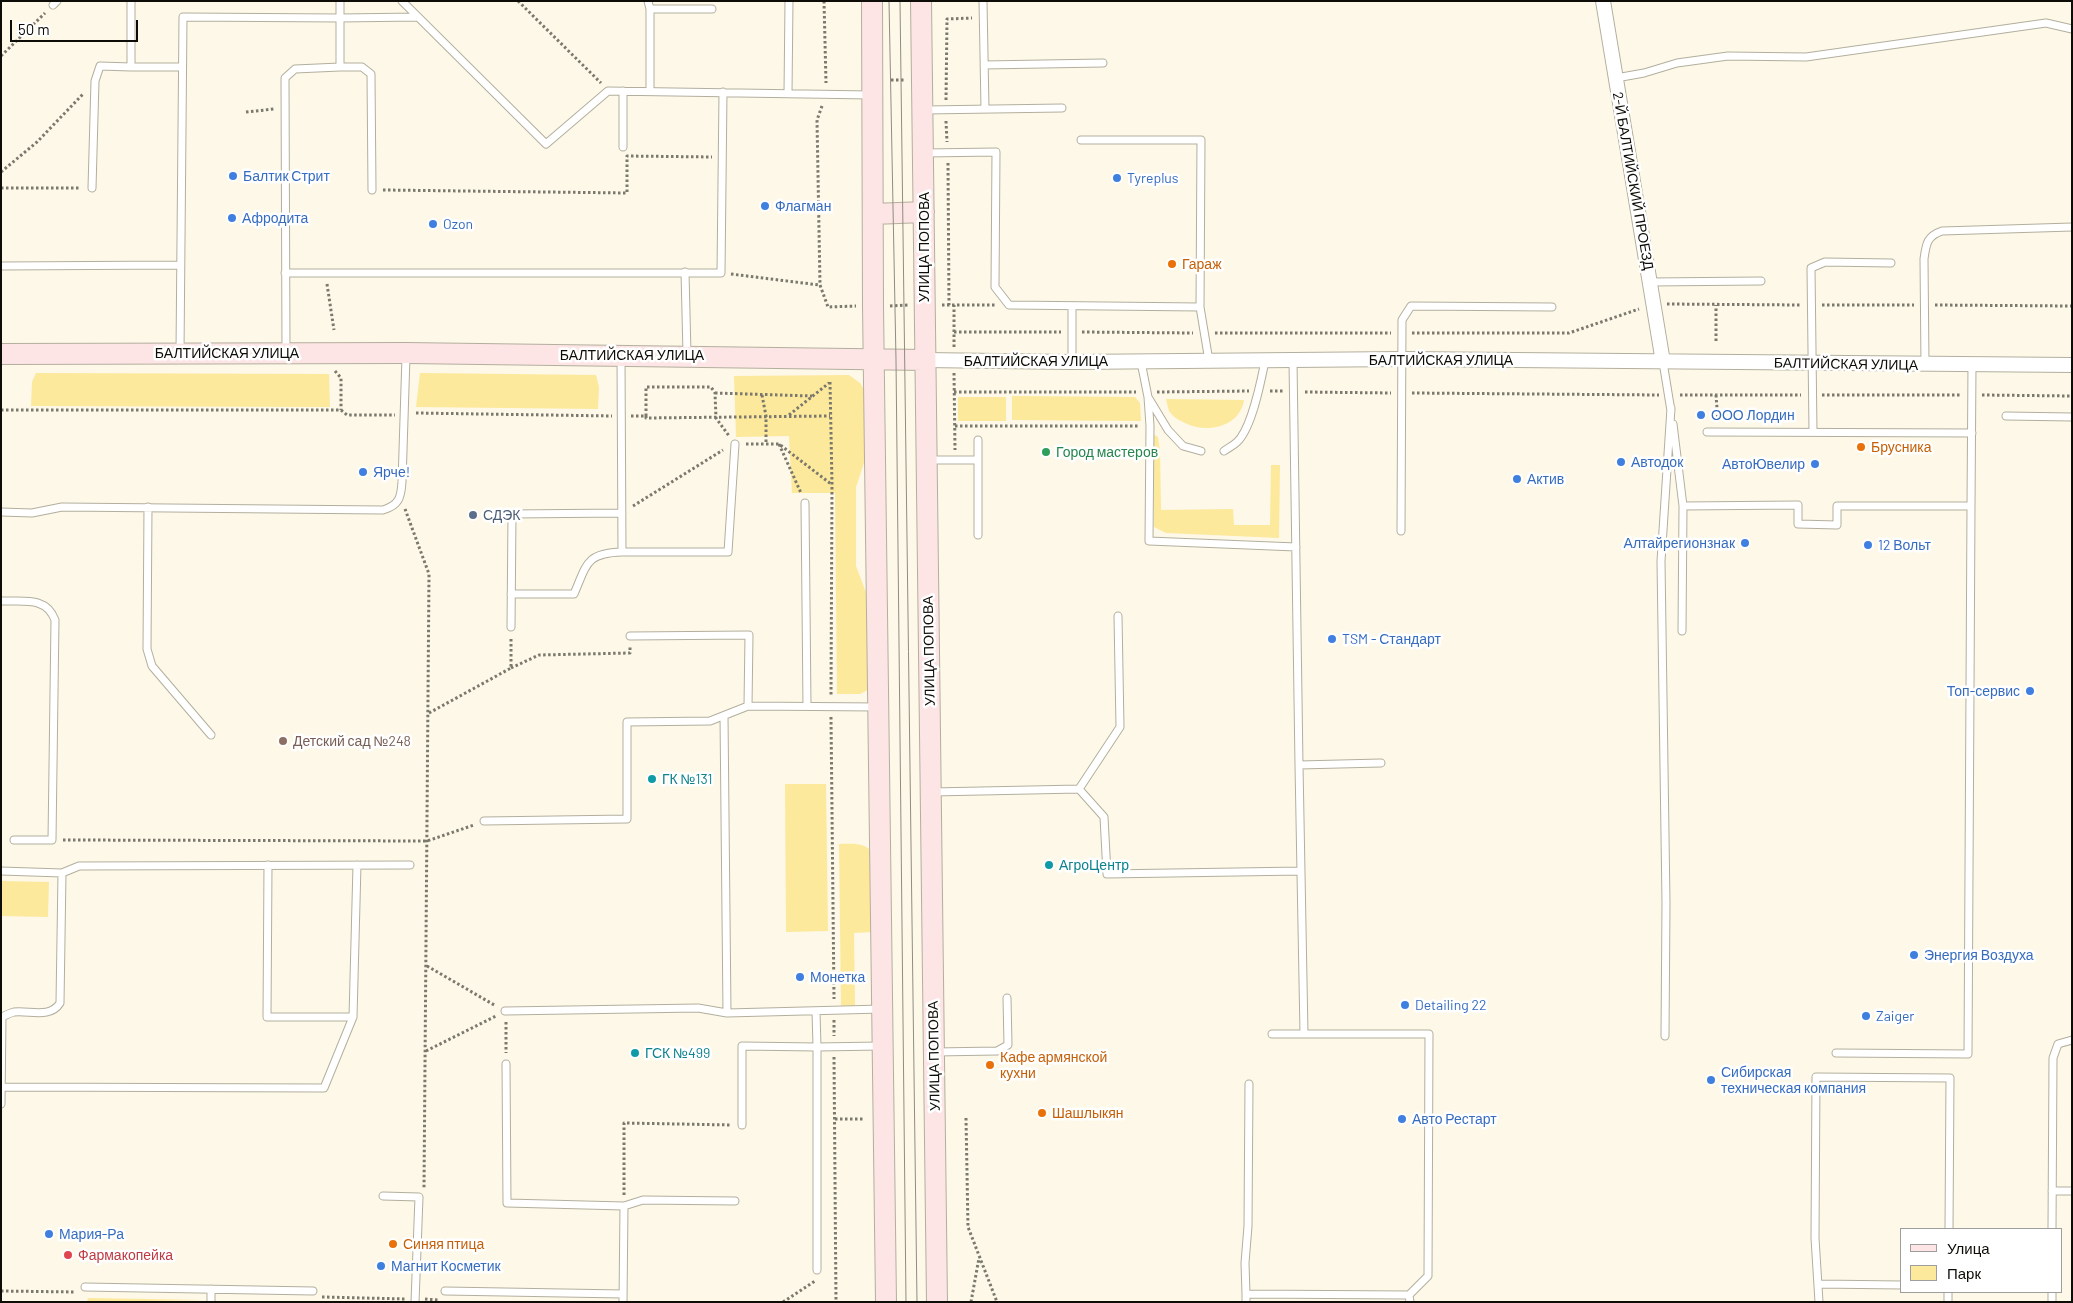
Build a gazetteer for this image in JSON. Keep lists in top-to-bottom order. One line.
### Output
{"streets":{"main road":["УЛИЦА ПОПОВА","БАЛТИЙСКАЯ УЛИЦА"],"street":["2-Й БАЛТИЙСКИЙ ПРОЕЗД"]},"crossings":[["2-Й БАЛТИЙСКИЙ ПРОЕЗД","БАЛТИЙСКАЯ УЛИЦА"],["УЛИЦА ПОПОВА","БАЛТИЙСКАЯ УЛИЦА"]],"places":["Балтик Стрит","Tyreplus","Флагман","Афродита","Ozon","Гараж","ООО Лордин","Брусника","Город мастеров","Автодок","АвтоЮвелир","Ярче!","Актив","СДЭК","Алтайрегионзнак","12 Вольт","TSM - Стандарт","Топ-сервис","Детский сад №248","ГК №131","АгроЦентр","Энергия Воздуха","Монетка","Detailing 22","Zaiger","ГСК №499","Кафе армянской кухни","Сибирская техническая компания","Шашлыкян","Авто Рестарт","Мария-Ра","Синяя птица","Фармакопейка","Магнит Косметик"],"legend":["Улица","Парк"],"scale_bar":"50 m"}
